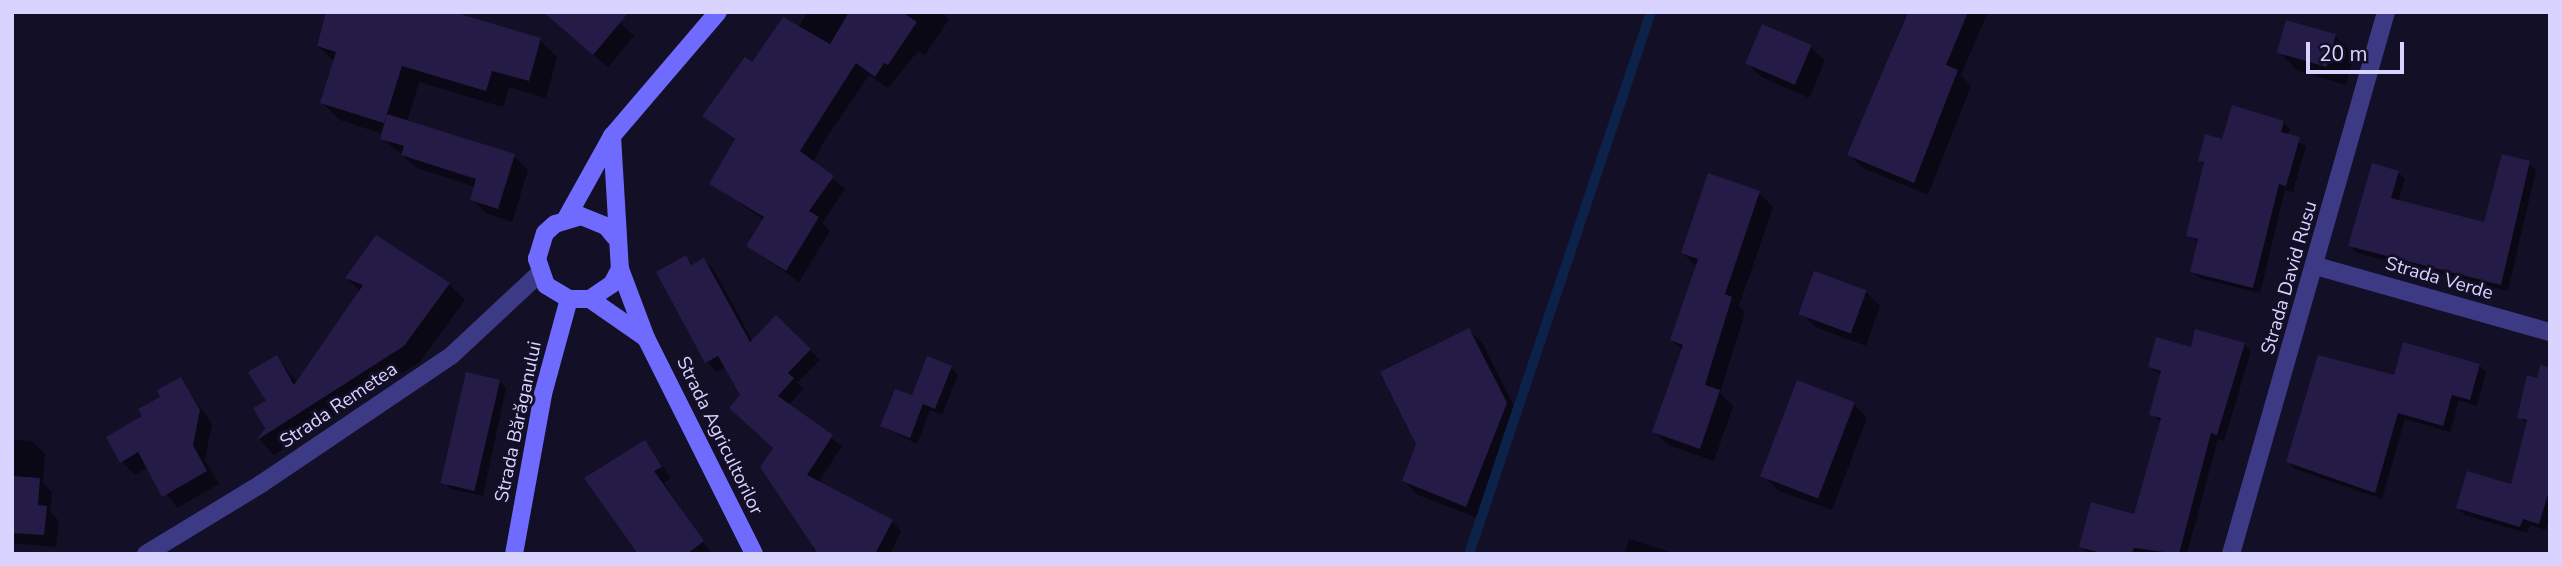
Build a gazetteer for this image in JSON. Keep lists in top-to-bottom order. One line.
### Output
{"streets":{"street":["Strada David Rusu","Strada Verde","Strada Remetea","Strada Bărăganului","Strada Agricultorilor"]},"crossings":[["Strada David Rusu","Strada Verde"],["Strada Remetea","Strada Bărăganului"],["Strada Remetea","Strada Agricultorilor"],["Strada Bărăganului","Strada Agricultorilor"]],"scale_bar":"20 m"}
